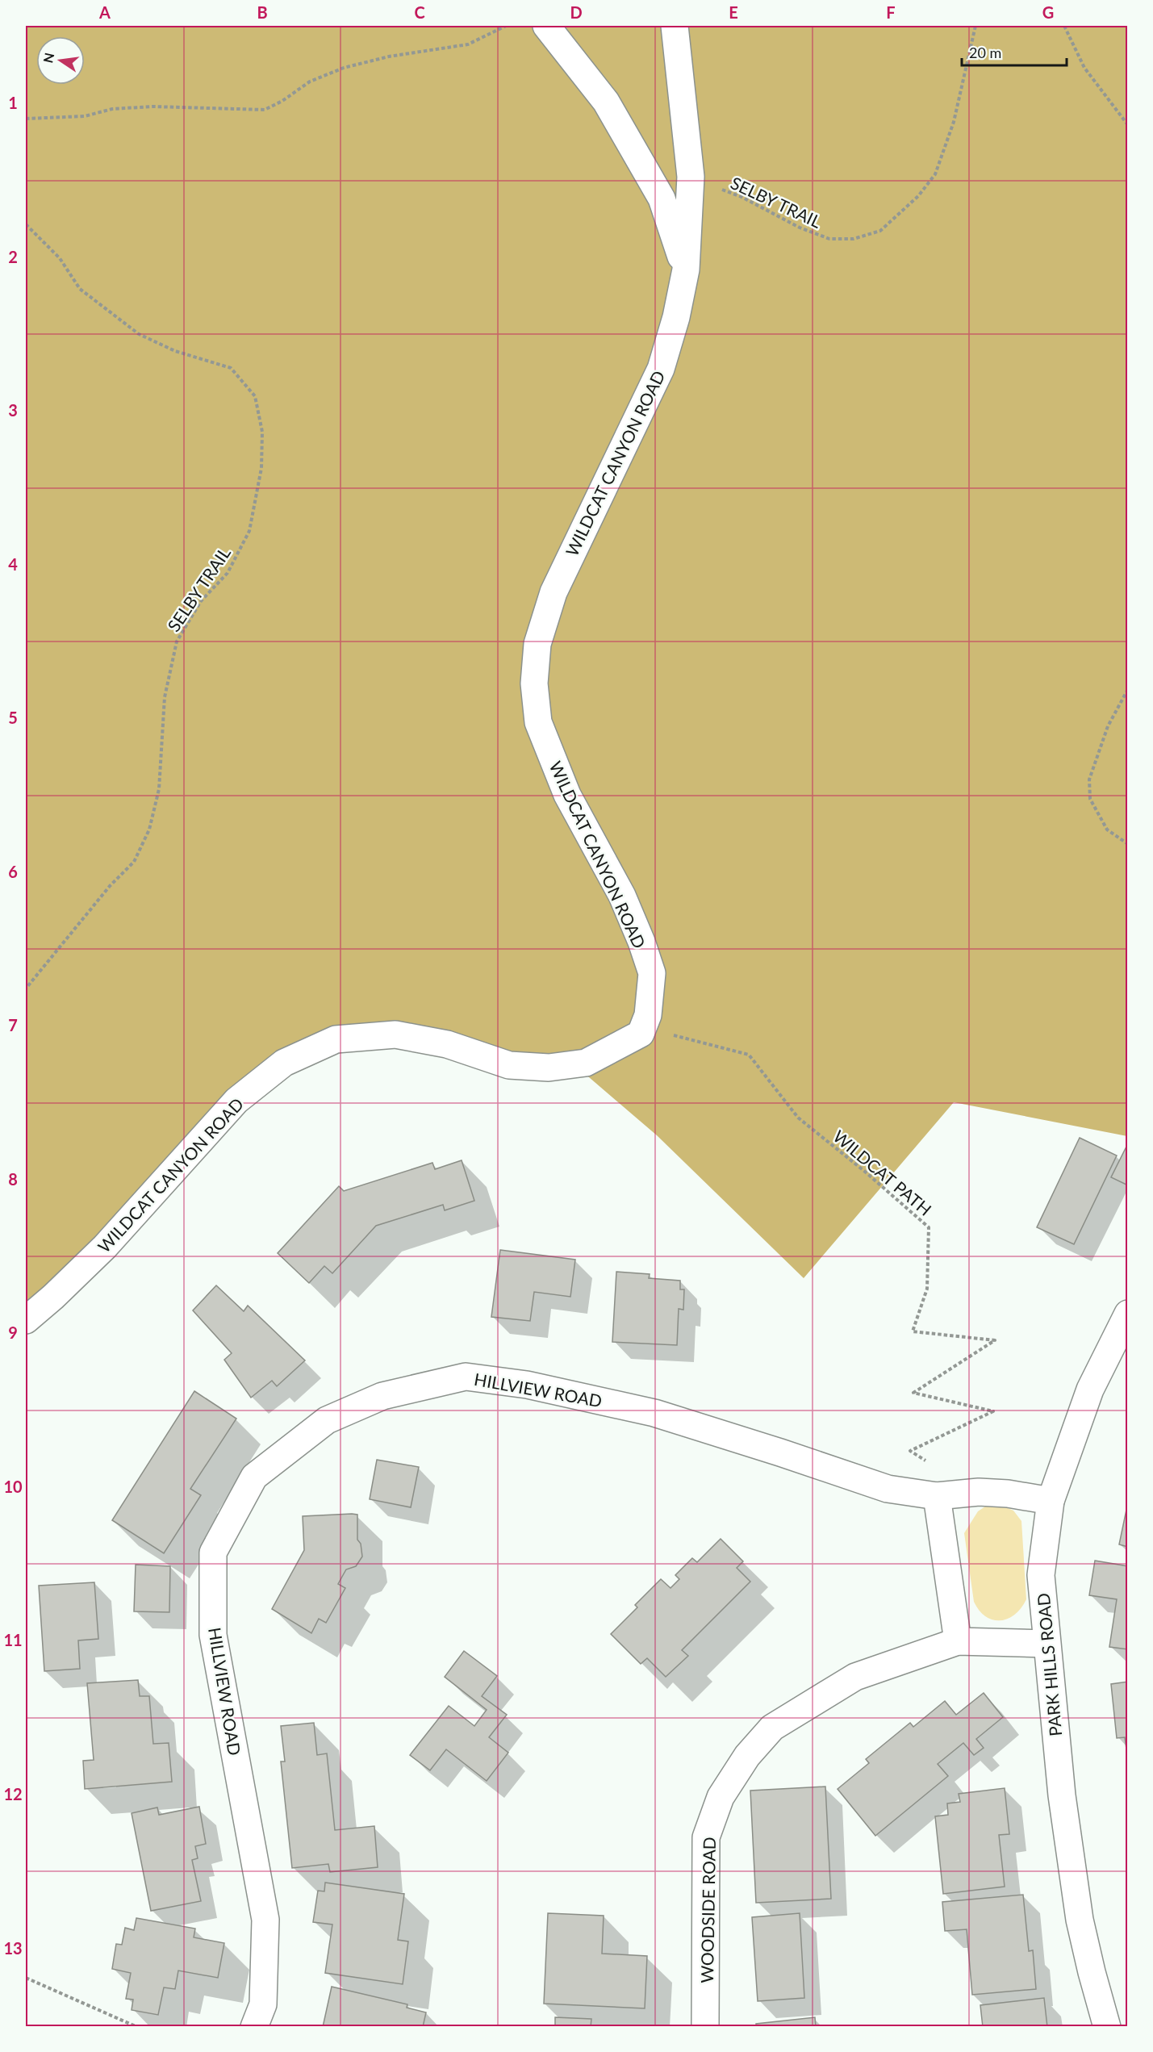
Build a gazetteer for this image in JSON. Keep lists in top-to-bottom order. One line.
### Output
{"streets":{"street":["WILDCAT CANYON ROAD","HILLVIEW ROAD","PARK HILLS ROAD","WOODSIDE ROAD"],"path":["SELBY TRAIL","WILDCAT PATH"]},"crossings":[["SELBY TRAIL","WILDCAT CANYON ROAD"],["WILDCAT CANYON ROAD","WILDCAT PATH"],["HILLVIEW ROAD","PARK HILLS ROAD"],["PARK HILLS ROAD","WOODSIDE ROAD"]],"scale_bar":"20 m","north":"left","grid":{"columns":["A","B","C","D","E","F","G"],"rows":["1","2","3","4","5","6","7","8","9","10","11","12","13"]}}
